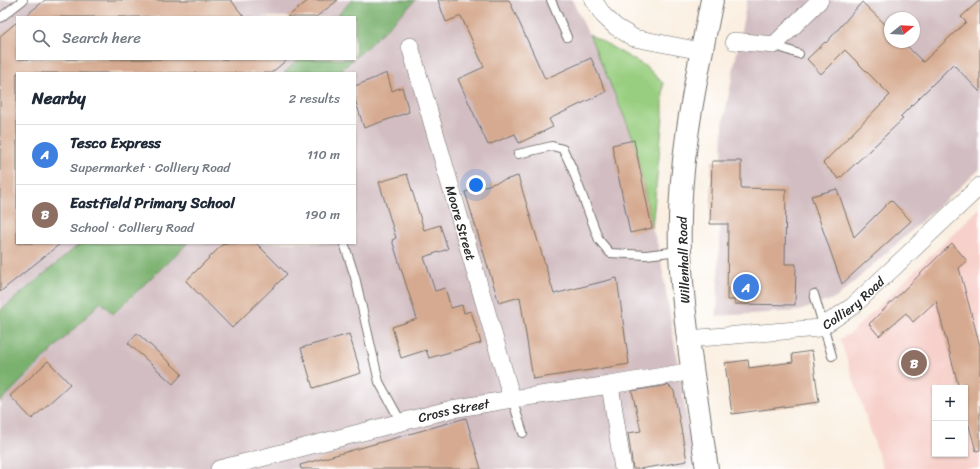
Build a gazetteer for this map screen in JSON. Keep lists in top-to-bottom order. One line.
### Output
{"streets":{"highway":["Willenhall Road"],"street":["Moore Street","Colliery Road","Cross Street"]},"crossings":[["Moore Street","Cross Street"],["Willenhall Road","Colliery Road"],["Willenhall Road","Cross Street"]],"north":"right","page":{"search":"Search here","heading":["Nearby","2 results"],"list":[{"mark":"A","name":"Tesco Express","note":"Supermarket · Colliery Road","value":"110 m"},{"mark":"B","name":"Eastfield Primary School","note":"School · Colliery Road","value":"190 m"}],"pins":["A","B"],"map_buttons":["+","−"]}}
